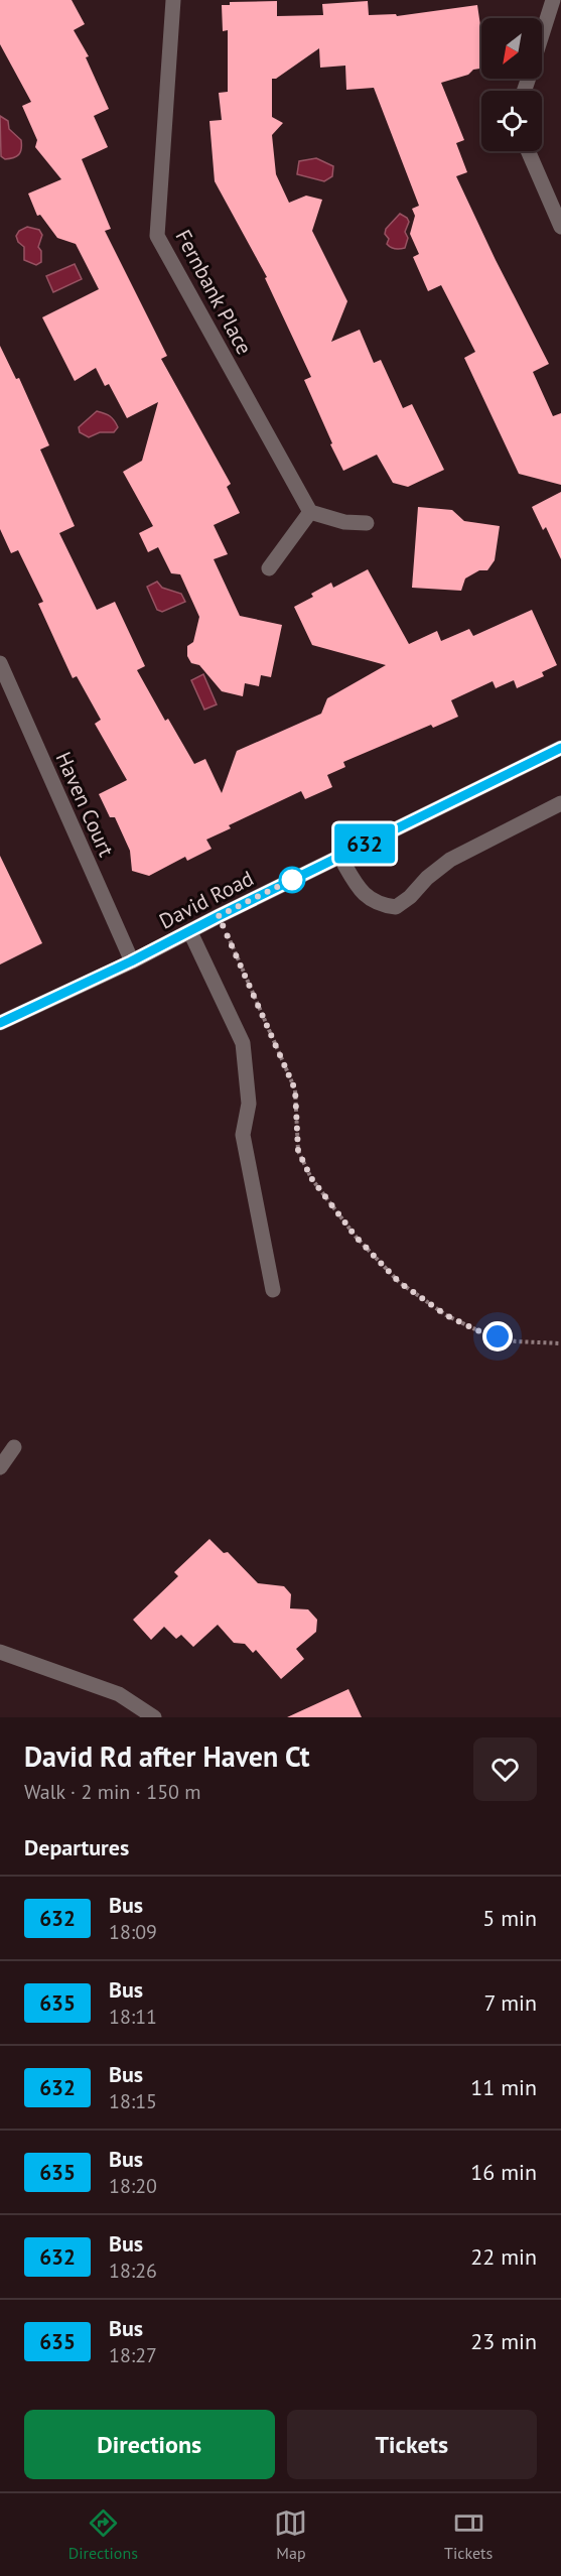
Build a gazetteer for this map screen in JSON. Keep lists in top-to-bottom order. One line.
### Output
{"streets":{"street":["Fernbank Place","Haven Court","David Road"]},"crossings":[["Haven Court","David Road"]],"lines":["bus line 632"],"north":"bottom left","page":{"on_map":"632","heading":[["David Rd after Haven Ct","Walk · 2 min · 150 m"],"Departures"],"list":[{"mark":"632","name":"Bus","note":"18:09","value":"5 min"},{"mark":"635","name":"Bus","note":"18:11","value":"7 min"},{"mark":"632","name":"Bus","note":"18:15","value":"11 min"},{"mark":"635","name":"Bus","note":"18:20","value":"16 min"},{"mark":"632","name":"Bus","note":"18:26","value":"22 min"},{"mark":"635","name":"Bus","note":"18:27","value":"23 min"}],"buttons":["Directions","Tickets"],"tabs":["Directions","Map","Tickets"]}}
